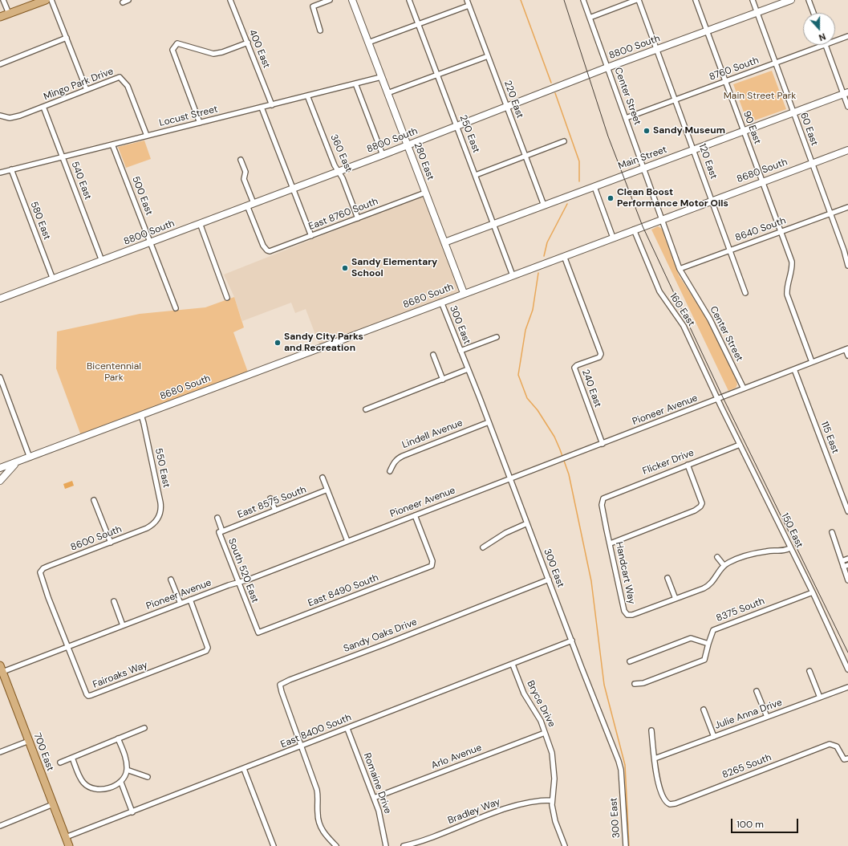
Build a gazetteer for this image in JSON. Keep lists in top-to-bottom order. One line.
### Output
{"streets":{"main road":["700 East"],"street":["8800 South","400 East","8760 South","Mingo Park Drive","Center Street","220 East","Locust Street","90 East","60 East","250 East","360 East","Main Street","280 East","120 East","8680 South","540 East","500 East","East 8760 South","580 East","8640 South","160 East","300 East","240 East","Pioneer Avenue","Lindell Avenue","115 East","Flicker Drive","550 East","East 8575 South","150 East","8600 South","South 520 East","Handcart Way","East 8490 South","8375 South","Sandy Oaks Drive","Fairoaks Way","Bryce Drive","Julie Anna Drive","East 8400 South","Arlo Avenue","8265 South","Romaine Drive","Bradley Way"]},"crossings":[["8800 South","Center Street"],["8800 South","220 East"],["8800 South","90 East"],["8800 South","60 East"],["8800 South","250 East"],["8800 South","360 East"],["8800 South","280 East"],["8800 South","120 East"],["8800 South","540 East"],["8800 South","500 East"],["8800 South","East 8760 South"],["8800 South","580 East"],["400 East","Locust Street"],["8760 South","Center Street"],["8760 South","90 East"],["8760 South","60 East"],["8760 South","120 East"],["Mingo Park Drive","Locust Street"],["Mingo Park Drive","540 East"],["Center Street","Main Street"],["Center Street","8680 South"],["Center Street","8640 South"],["Center Street","Pioneer Avenue"],["220 East","Main Street"],["Locust Street","360 East"],["Locust Street","280 East"],["Locust Street","540 East"],["Locust Street","500 East"],["Locust Street","580 East"],["90 East","Main Street"],["90 East","8680 South"],["90 East","8640 South"],["90 East","Pioneer Avenue"],["60 East","Main Street"],["60 East","8680 South"],["60 East","8640 South"],["250 East","Main Street"],["250 East","8680 South"],["360 East","East 8760 South"],["Main Street","280 East"],["Main Street","120 East"],["280 East","8680 South"],["280 East","East 8760 South"],["120 East","8680 South"],["120 East","8640 South"],["8680 South","160 East"],["8680 South","300 East"],["8680 South","240 East"],["8680 South","550 East"],["160 East","Pioneer Avenue"],["160 East","150 East"],["300 East","Pioneer Avenue"],["300 East","Lindell Avenue"],["300 East","Sandy Oaks Drive"],["300 East","East 8400 South"],["240 East","Pioneer Avenue"],["Pioneer Avenue","115 East"],["Pioneer Avenue","150 East"],["Pioneer Avenue","8600 South"],["Pioneer Avenue","South 520 East"],["Pioneer Avenue","East 8490 South"],["Pioneer Avenue","Fairoaks Way"],["Pioneer Avenue","700 East"],["Flicker Drive","150 East"],["Flicker Drive","Handcart Way"],["550 East","8600 South"],["East 8575 South","South 520 East"],["150 East","8375 South"],["8600 South","Fairoaks Way"],["South 520 East","East 8490 South"],["Sandy Oaks Drive","East 8400 South"],["Bryce Drive","East 8400 South"],["Bryce Drive","Arlo Avenue"],["Bryce Drive","Bradley Way"],["Julie Anna Drive","8265 South"],["East 8400 South","700 East"],["East 8400 South","Romaine Drive"],["Arlo Avenue","Romaine Drive"]],"parks":["Main Street Park","Bicentennial Park"],"places":["Sandy Museum","Clean Boost Performance Motor Oils","Sandy Elementary School","Sandy City Parks and Recreation"],"scale_bar":"100 m","north":"bottom"}
